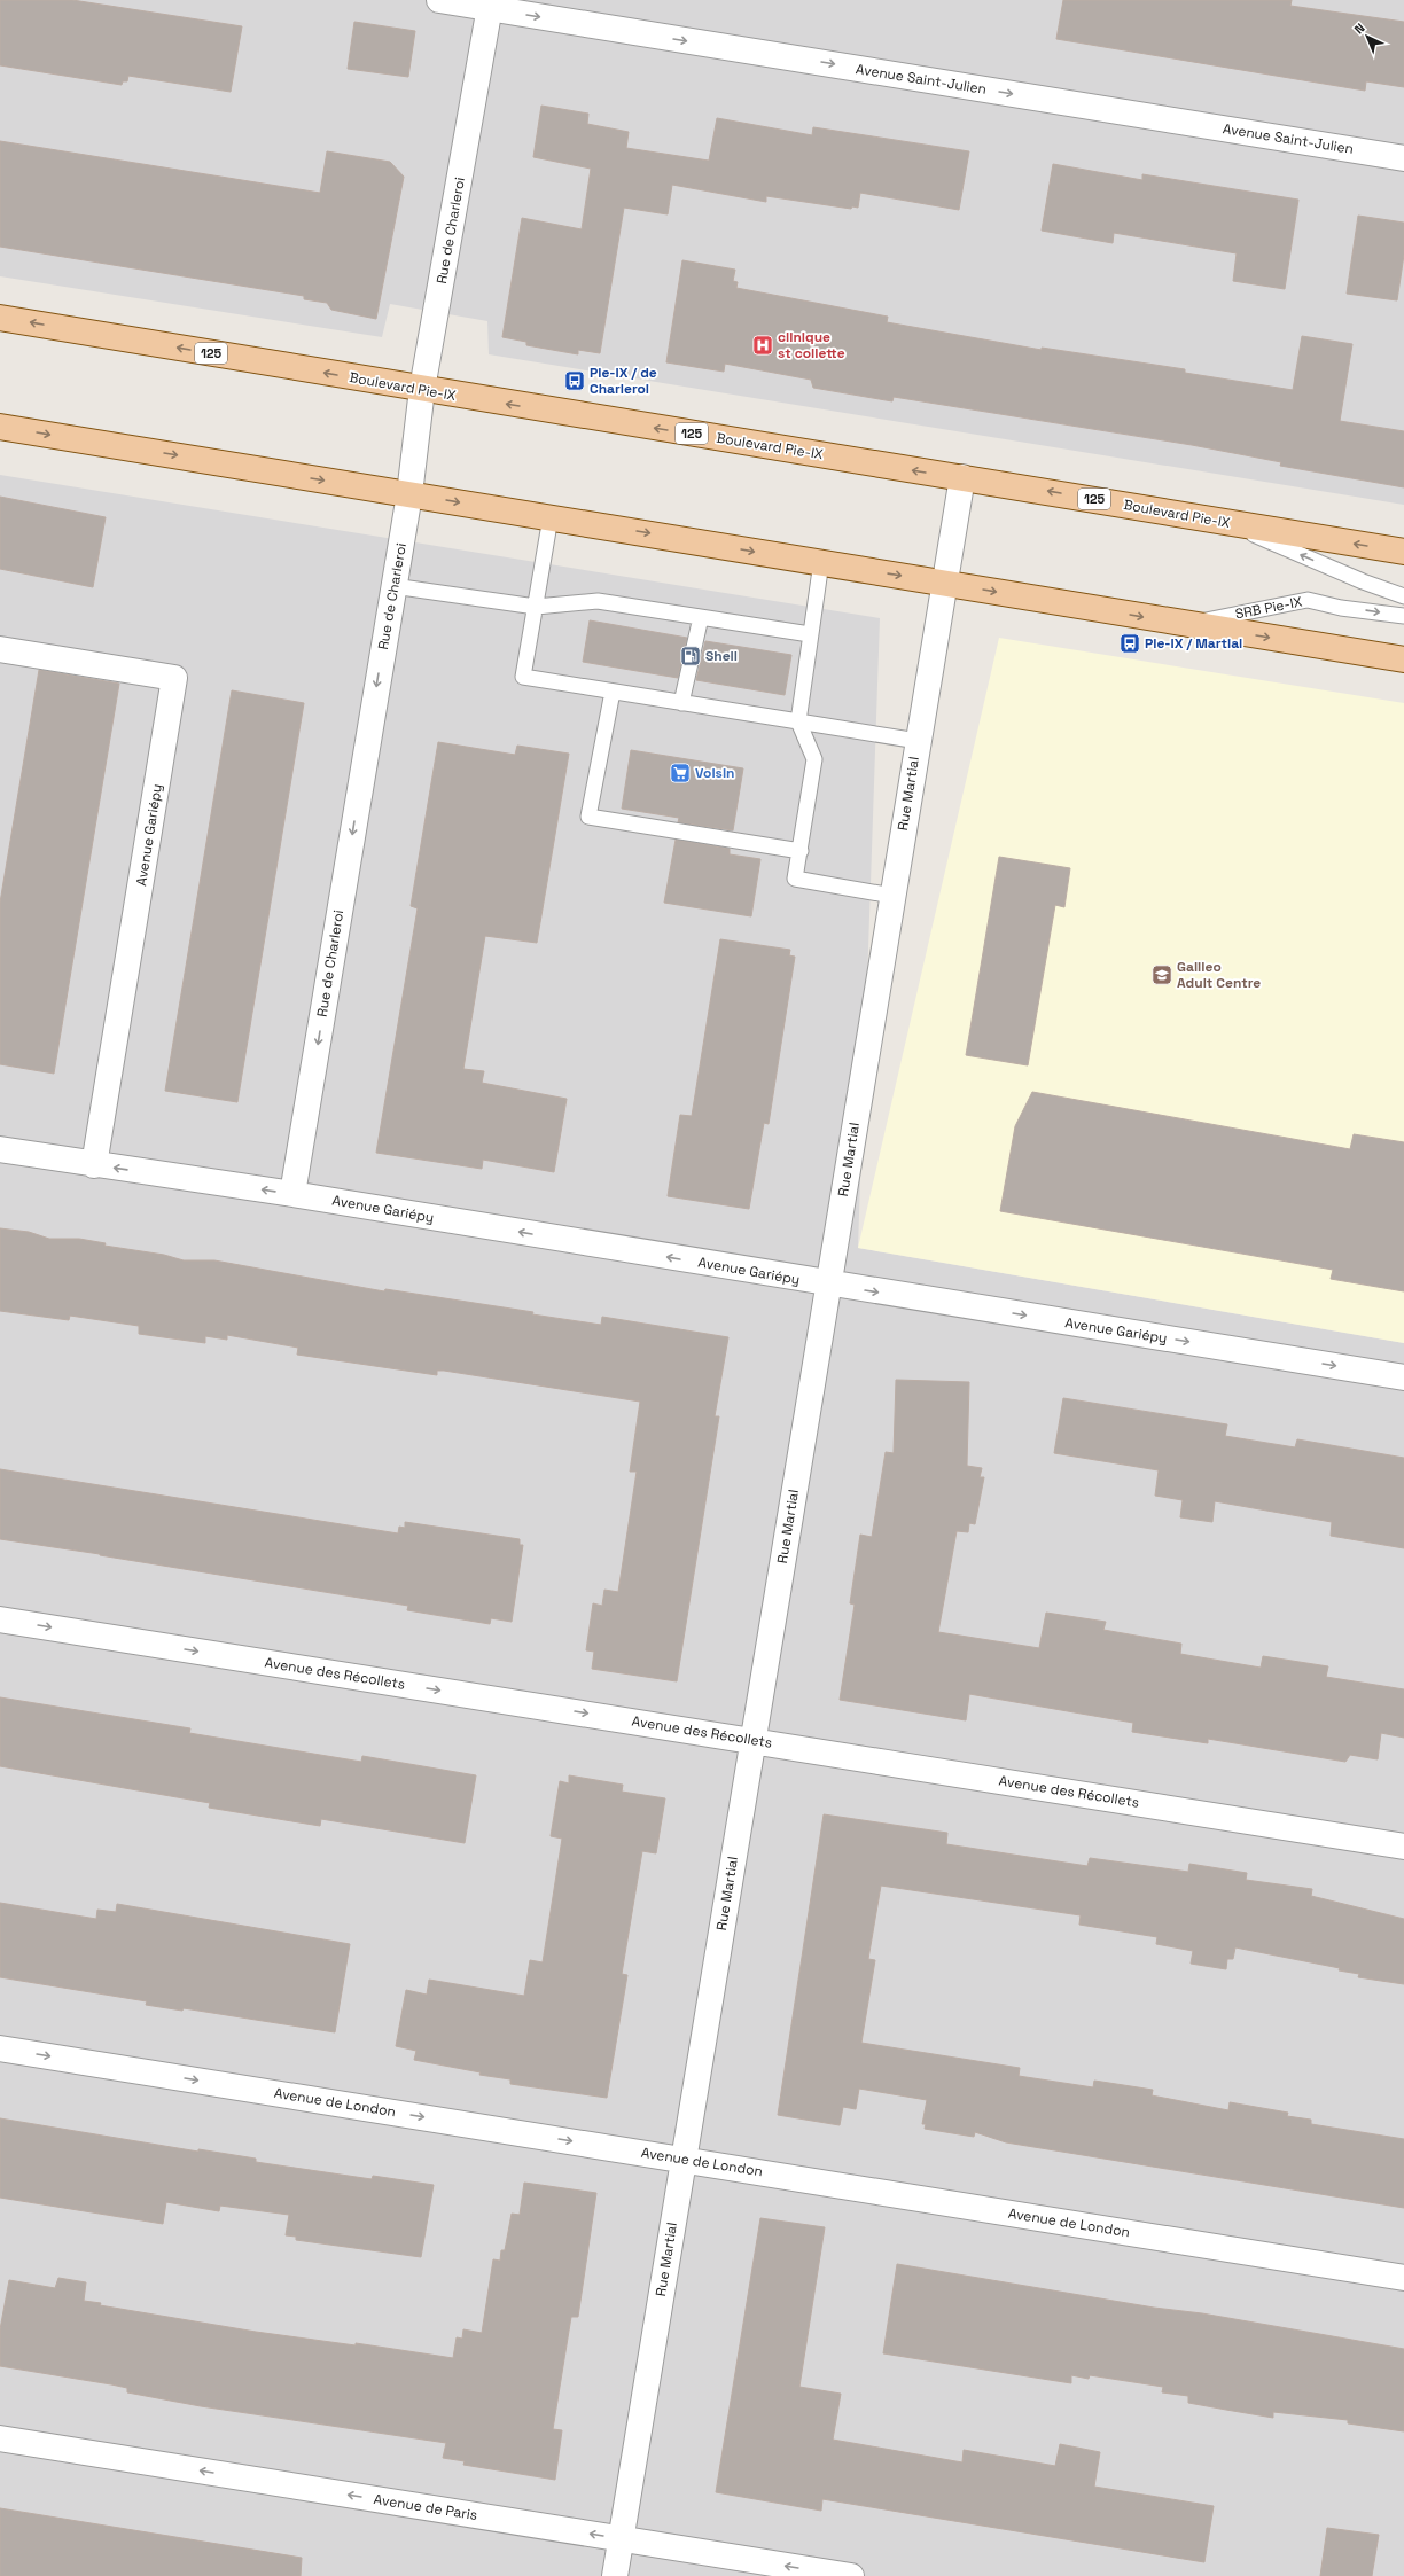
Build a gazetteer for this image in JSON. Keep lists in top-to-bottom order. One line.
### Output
{"streets":{"main road":["125","Boulevard Pie-IX"],"street":["Avenue Saint-Julien","Rue de Charleroi","Rue Martial","Avenue Gariépy","Avenue des Récollets","Avenue de London","Avenue de Paris"],"lane":["SRB Pie-IX"]},"crossings":[["Avenue Saint-Julien","Rue de Charleroi"],["Rue de Charleroi","Boulevard Pie-IX"],["Rue de Charleroi","Avenue Gariépy"],["Boulevard Pie-IX","Rue Martial"],["Rue Martial","Avenue Gariépy"],["Rue Martial","Avenue des Récollets"],["Rue Martial","Avenue de London"],["Rue Martial","Avenue de Paris"]],"one_way":["Avenue Saint-Julien","Rue de Charleroi","Avenue des Récollets","Avenue de London","Avenue de Paris"],"places":{"hospital":["clinique st collette"],"bus stop":["Pie-IX / de Charleroi","Pie-IX / Martial"],"fuel station":["Shell"],"supermarket":["Voisin"],"school or university":["Galileo Adult Centre"]},"north":"top left"}
